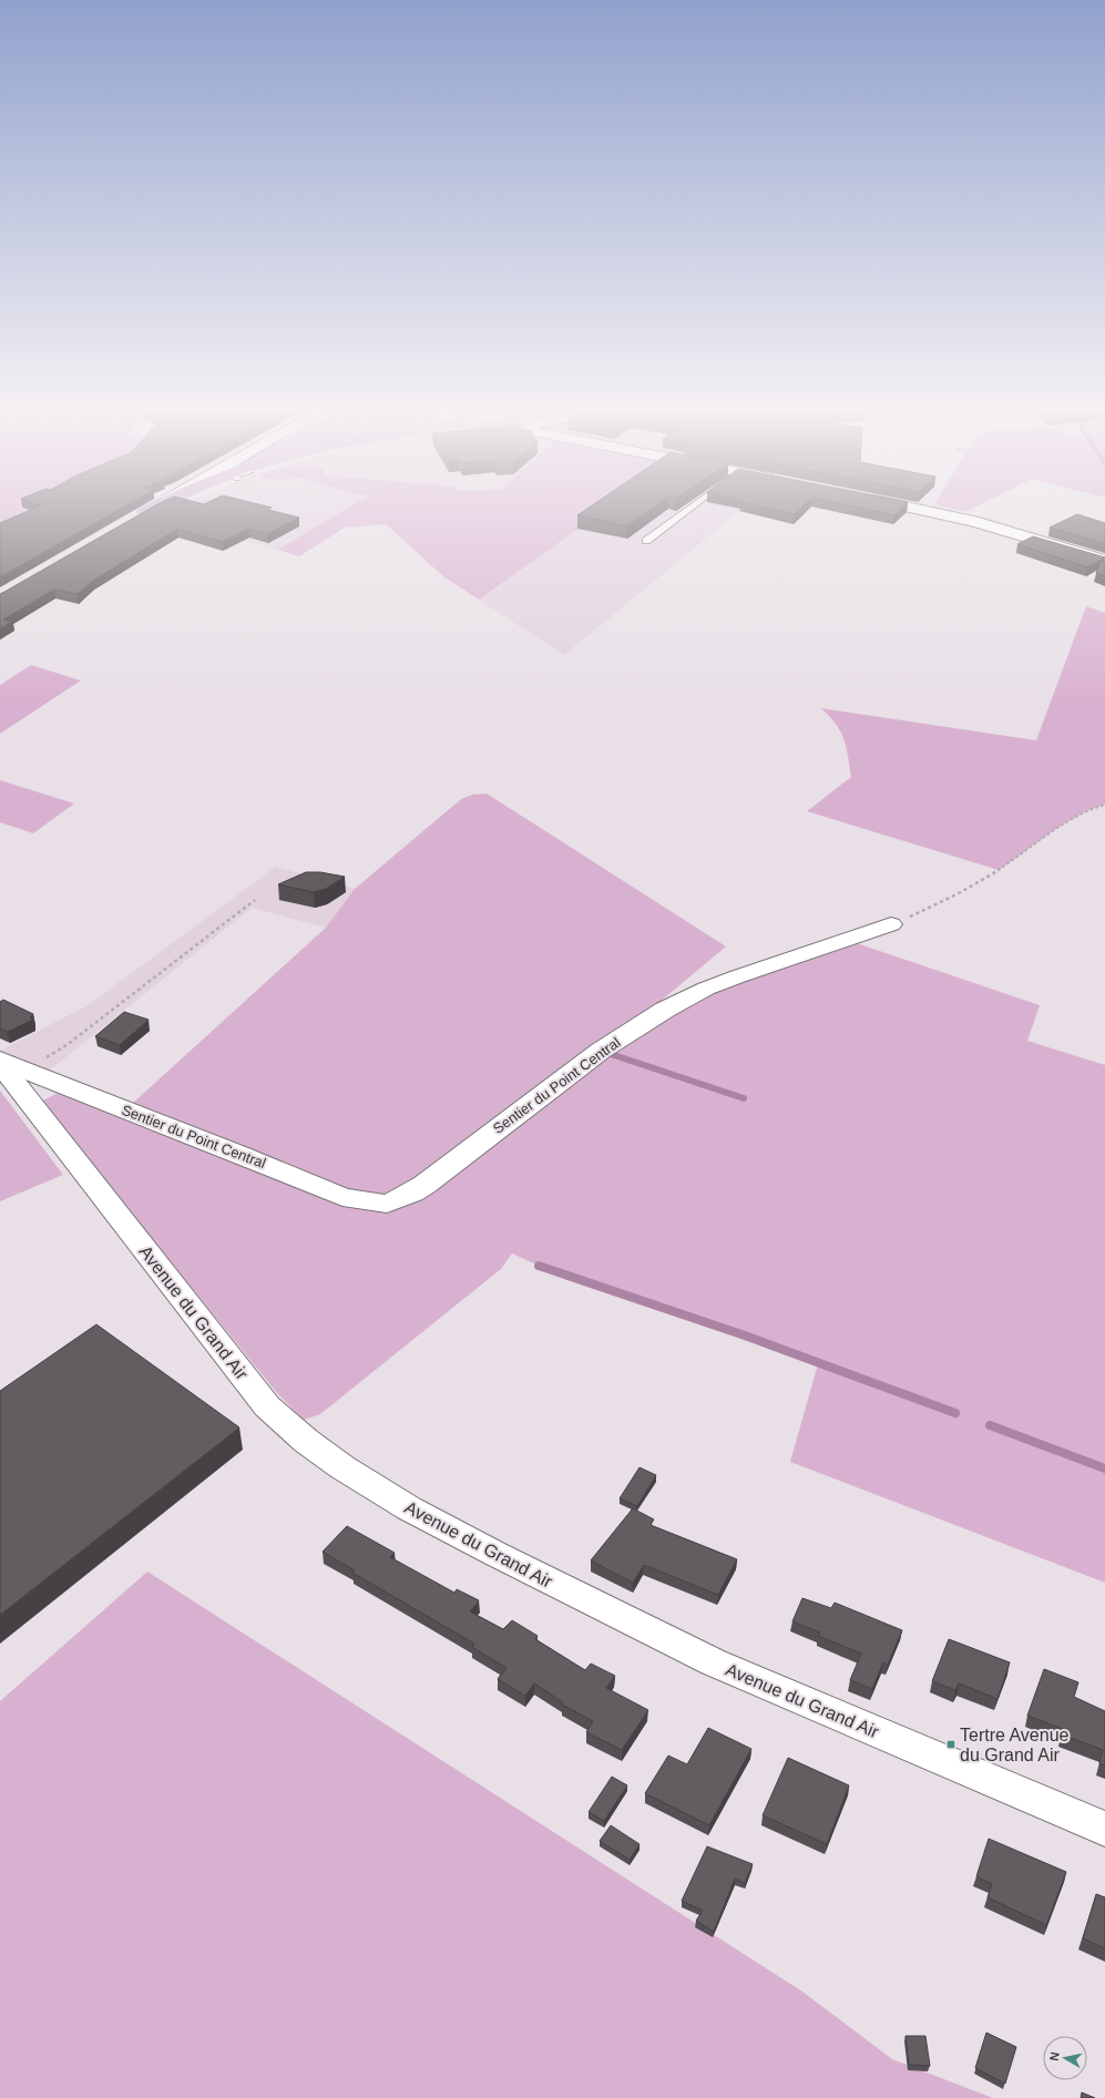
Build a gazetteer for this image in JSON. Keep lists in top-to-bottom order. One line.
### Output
{"streets":{"street":["Sentier du Point Central","Avenue du Grand Air"]},"crossings":[["Sentier du Point Central","Avenue du Grand Air"]],"places":{"transit":["Tertre Avenue du Grand Air"]},"north":"left"}
